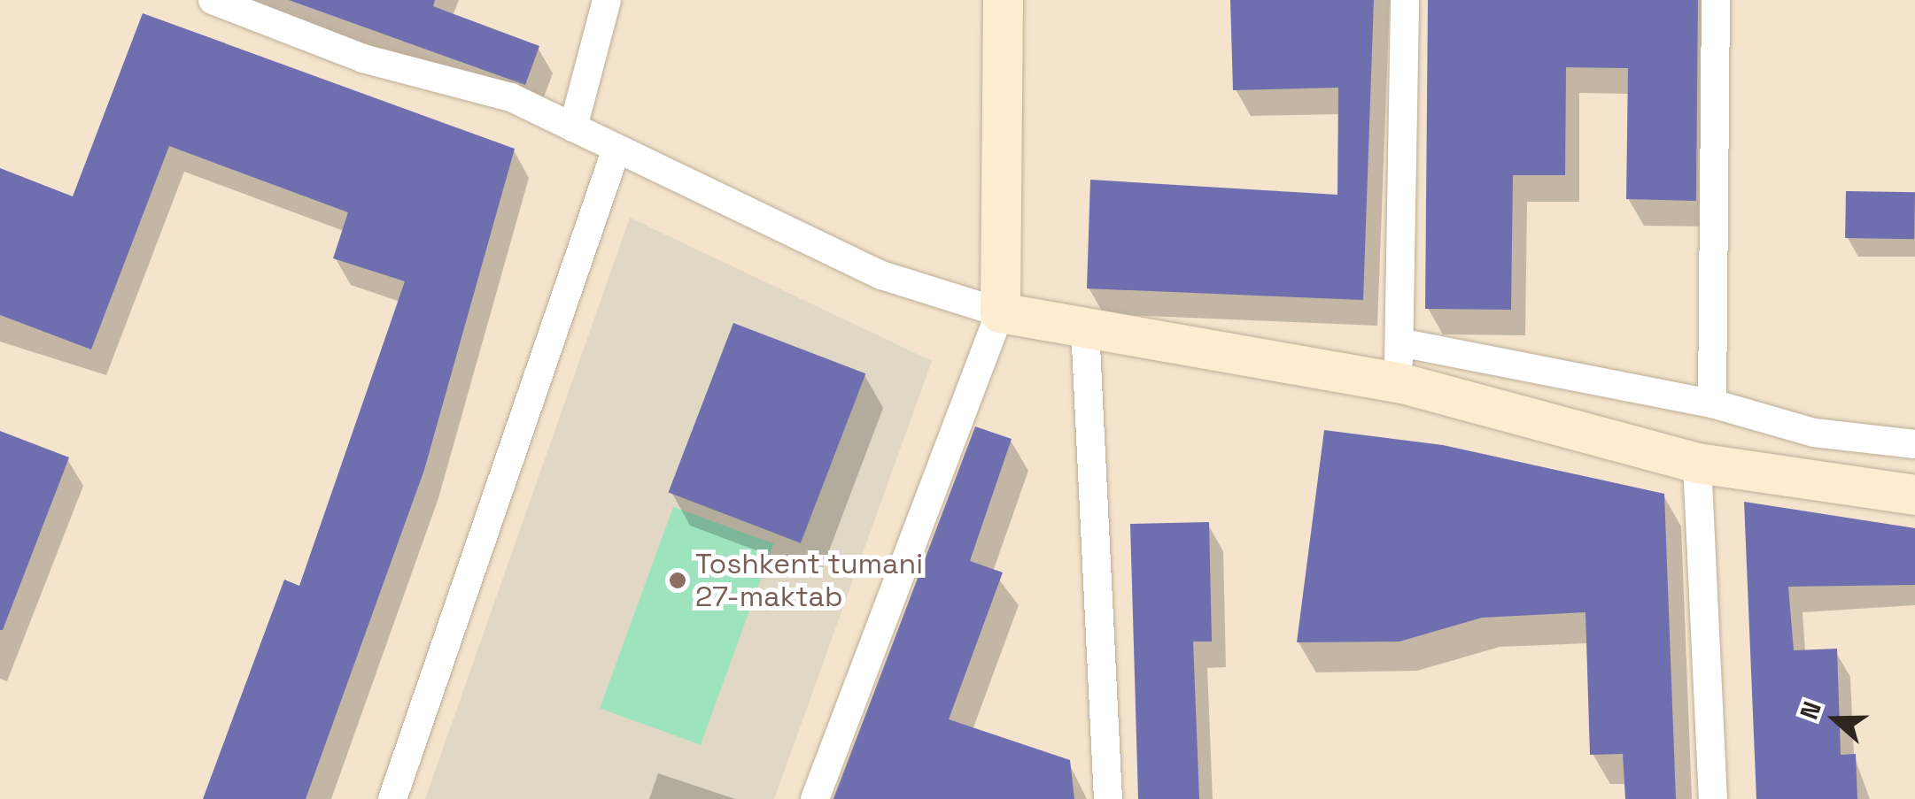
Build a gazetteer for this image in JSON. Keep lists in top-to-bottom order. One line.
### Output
{"places":["Toshkent tumani 27-maktab"],"north":"left"}
